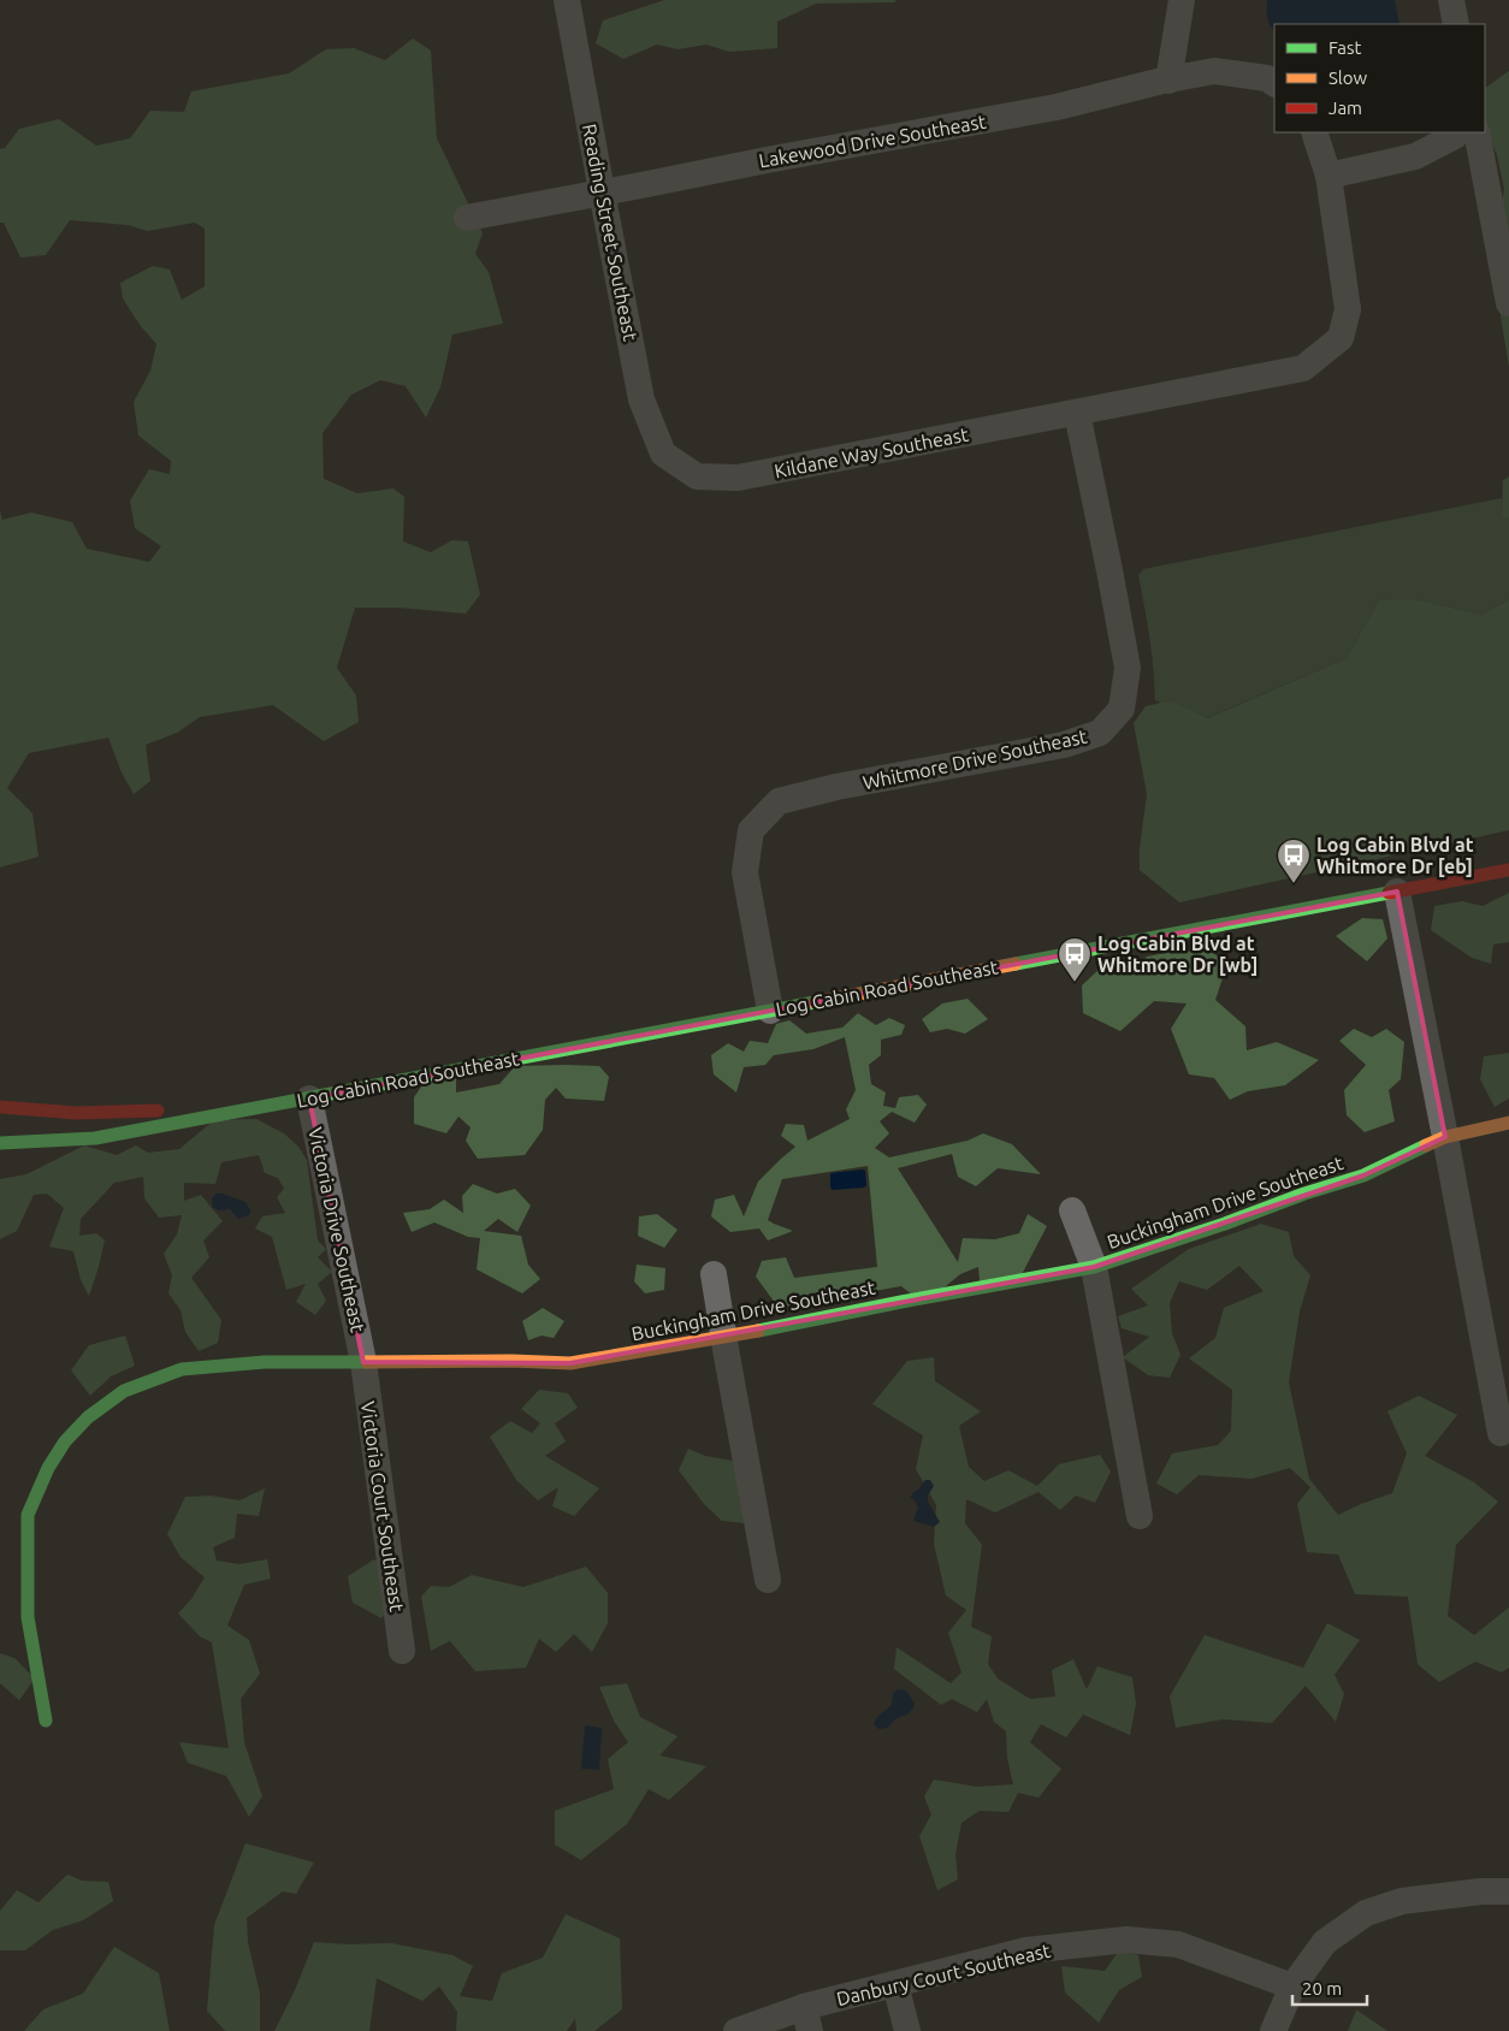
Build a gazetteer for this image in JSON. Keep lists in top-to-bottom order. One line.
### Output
{"streets":{"street":["Lakewood Drive Southeast","Reading Street Southeast","Kildane Way Southeast","Whitmore Drive Southeast","Log Cabin Road Southeast","Buckingham Drive Southeast","Victoria Drive Southeast","Victoria Court Southeast","Danbury Court Southeast"]},"crossings":[["Lakewood Drive Southeast","Reading Street Southeast"],["Reading Street Southeast","Kildane Way Southeast"],["Kildane Way Southeast","Whitmore Drive Southeast"],["Whitmore Drive Southeast","Log Cabin Road Southeast"],["Log Cabin Road Southeast","Victoria Drive Southeast"],["Buckingham Drive Southeast","Victoria Drive Southeast"],["Buckingham Drive Southeast","Victoria Court Southeast"],["Victoria Drive Southeast","Victoria Court Southeast"]],"places":{"bus stop":["Log Cabin Blvd at Whitmore Dr [eb]","Log Cabin Blvd at Whitmore Dr [wb]"]},"legend":["Fast","Slow","Jam"],"scale_bar":"20 m"}
